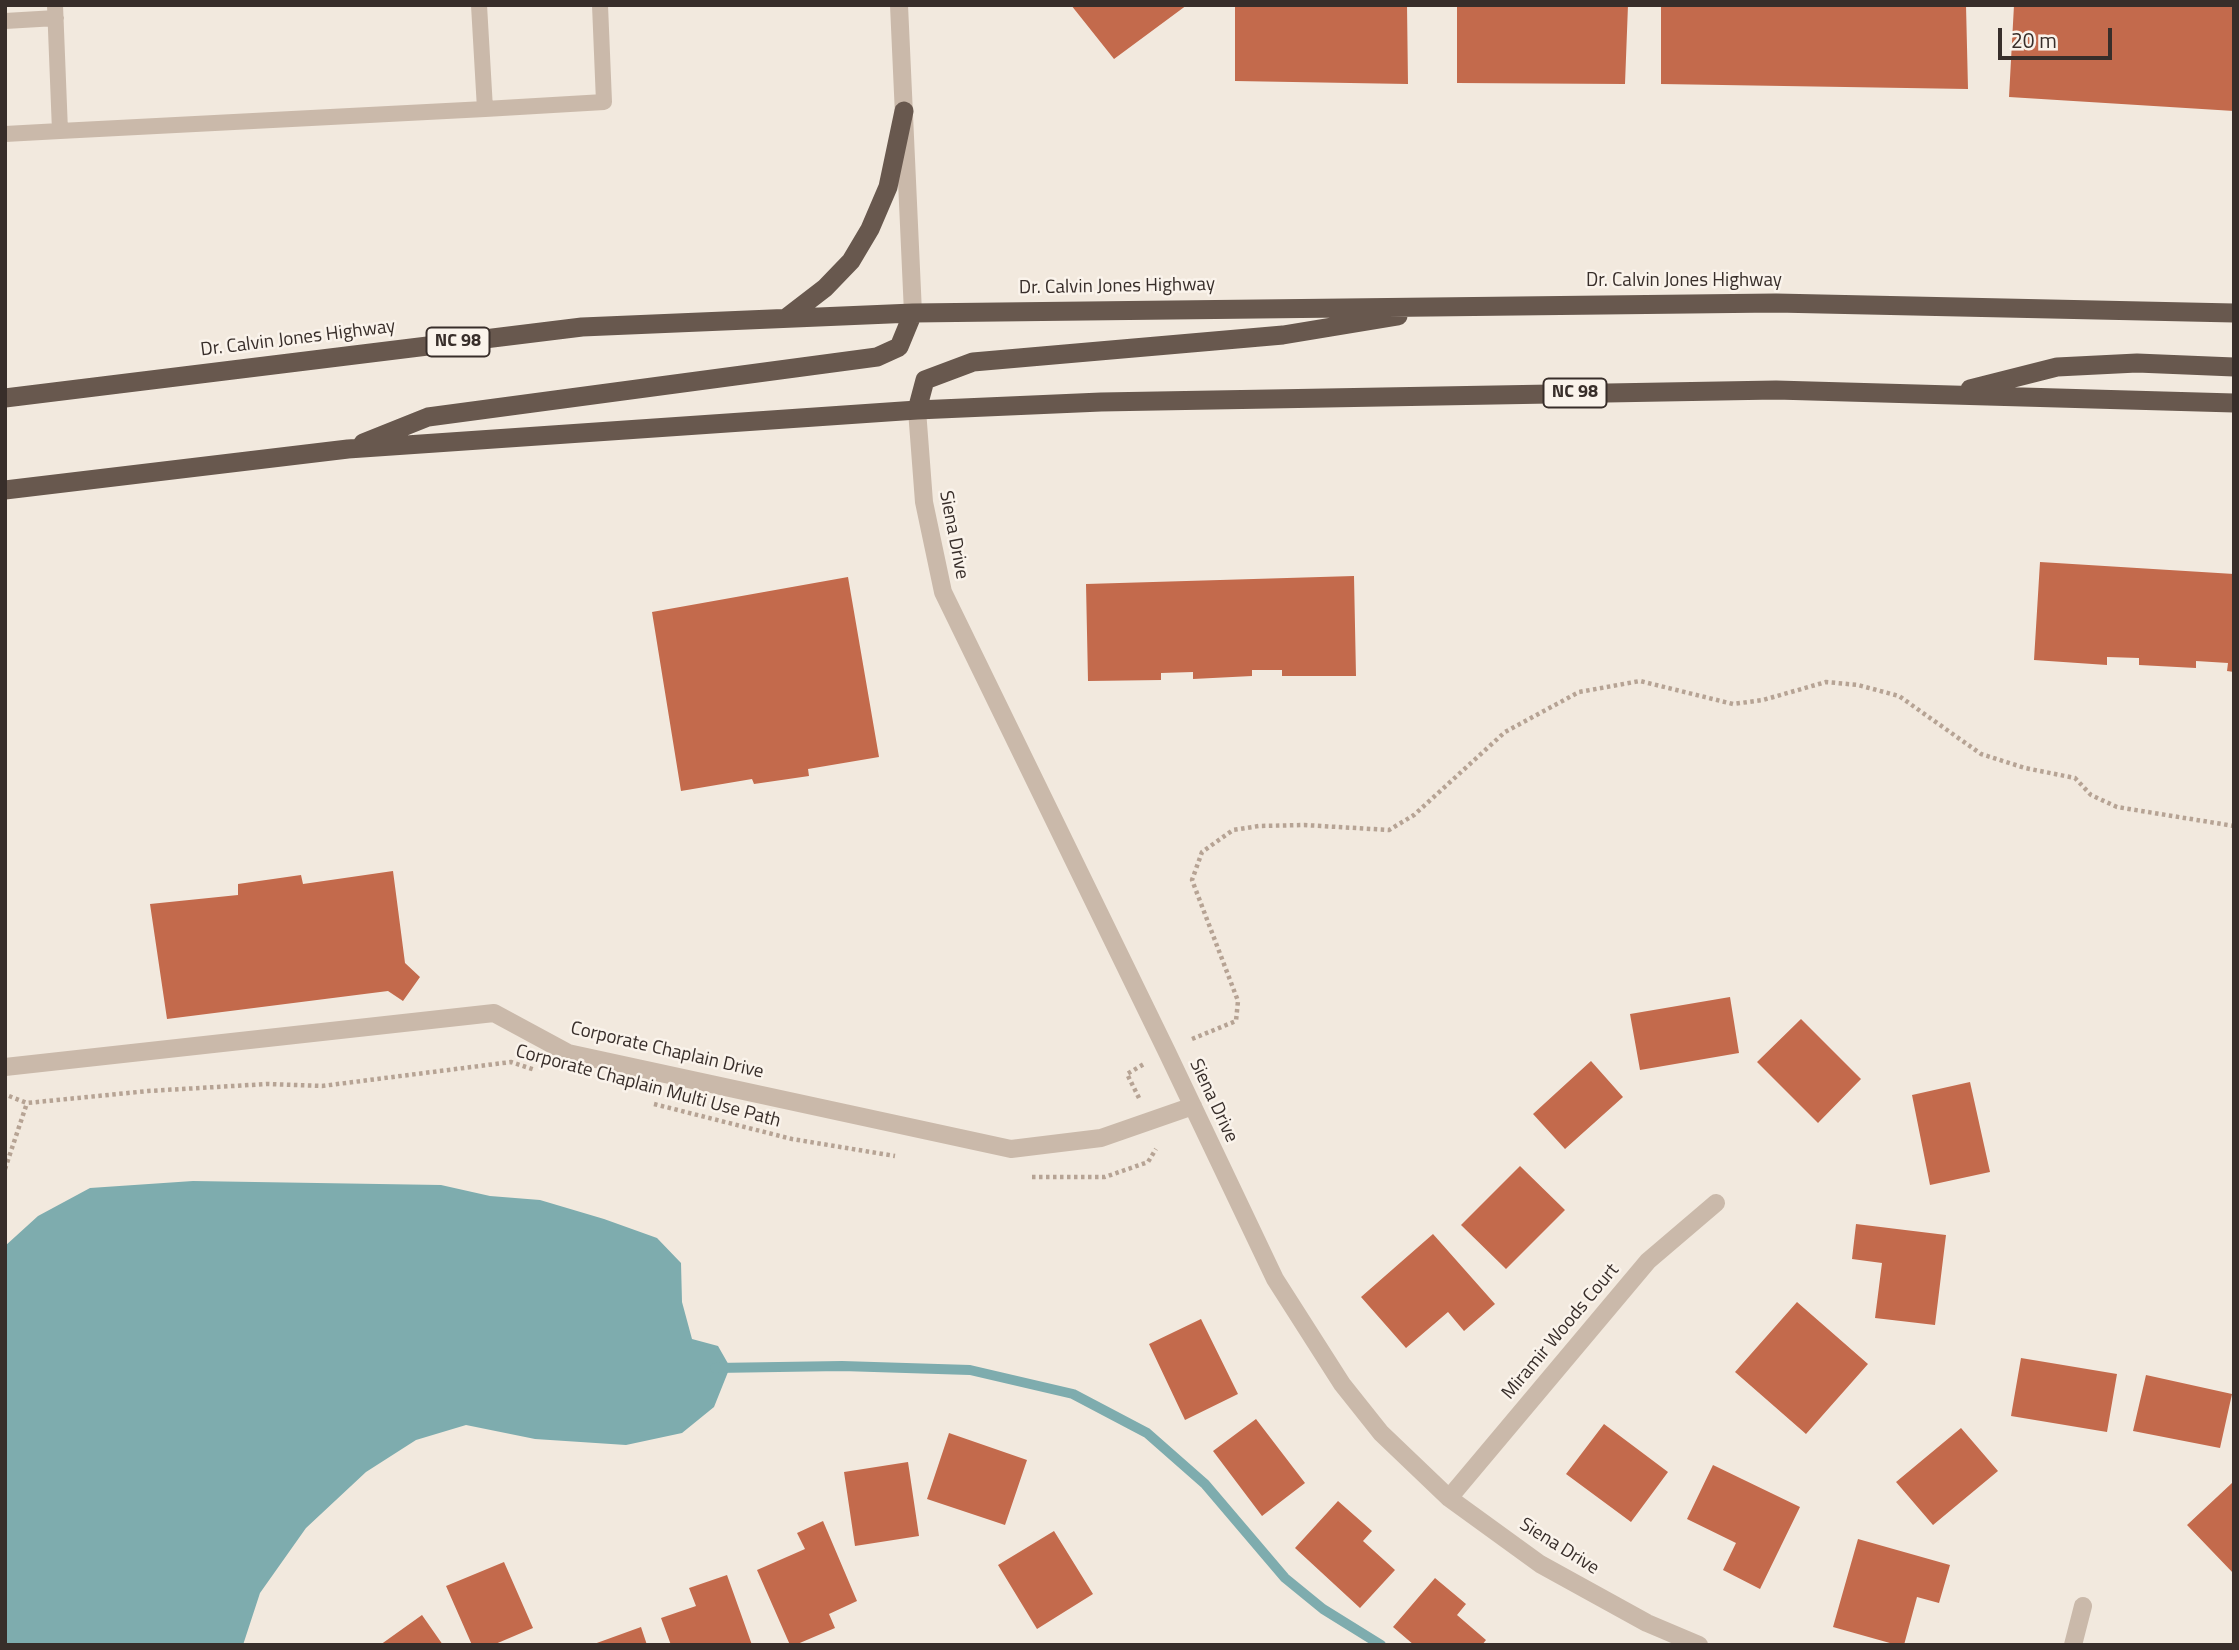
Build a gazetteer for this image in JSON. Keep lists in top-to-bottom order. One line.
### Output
{"streets":{"highway":["Dr. Calvin Jones Highway","NC 98"],"street":["Siena Drive","Corporate Chaplain Drive","Miramir Woods Court"],"path":["Corporate Chaplain Multi Use Path"]},"crossings":[["NC 98","Siena Drive"],["Siena Drive","Corporate Chaplain Drive"],["Siena Drive","Miramir Woods Court"]],"scale_bar":"20 m"}
